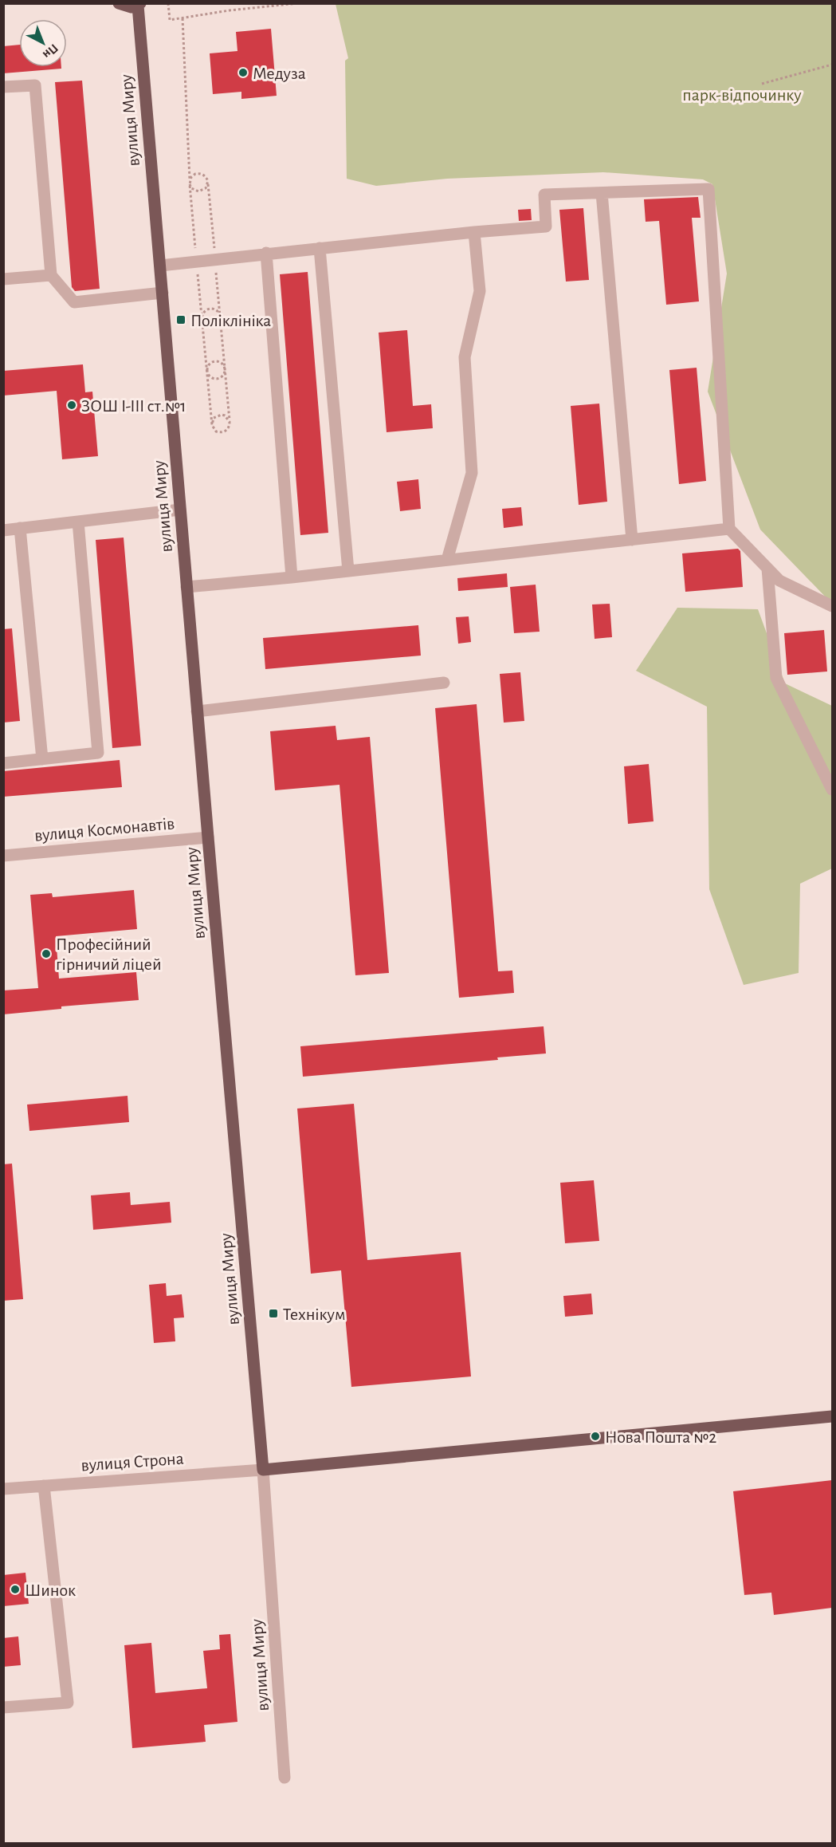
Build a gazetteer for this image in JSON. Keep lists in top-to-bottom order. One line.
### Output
{"streets":{"main road":["вулиця Миру"],"street":["вулиця Космонавтів","вулиця Строна"]},"crossings":[["вулиця Миру","вулиця Космонавтів"],["вулиця Миру","вулиця Строна"]],"parks":["парк-відпочинку"],"places":{"other":["Медуза","ЗОШ I-III ст.№1","Професійний гірничий ліцей","Нова Пошта №2","Шинок"],"transit":["Поліклініка","Технікум"]},"north":"bottom right"}
